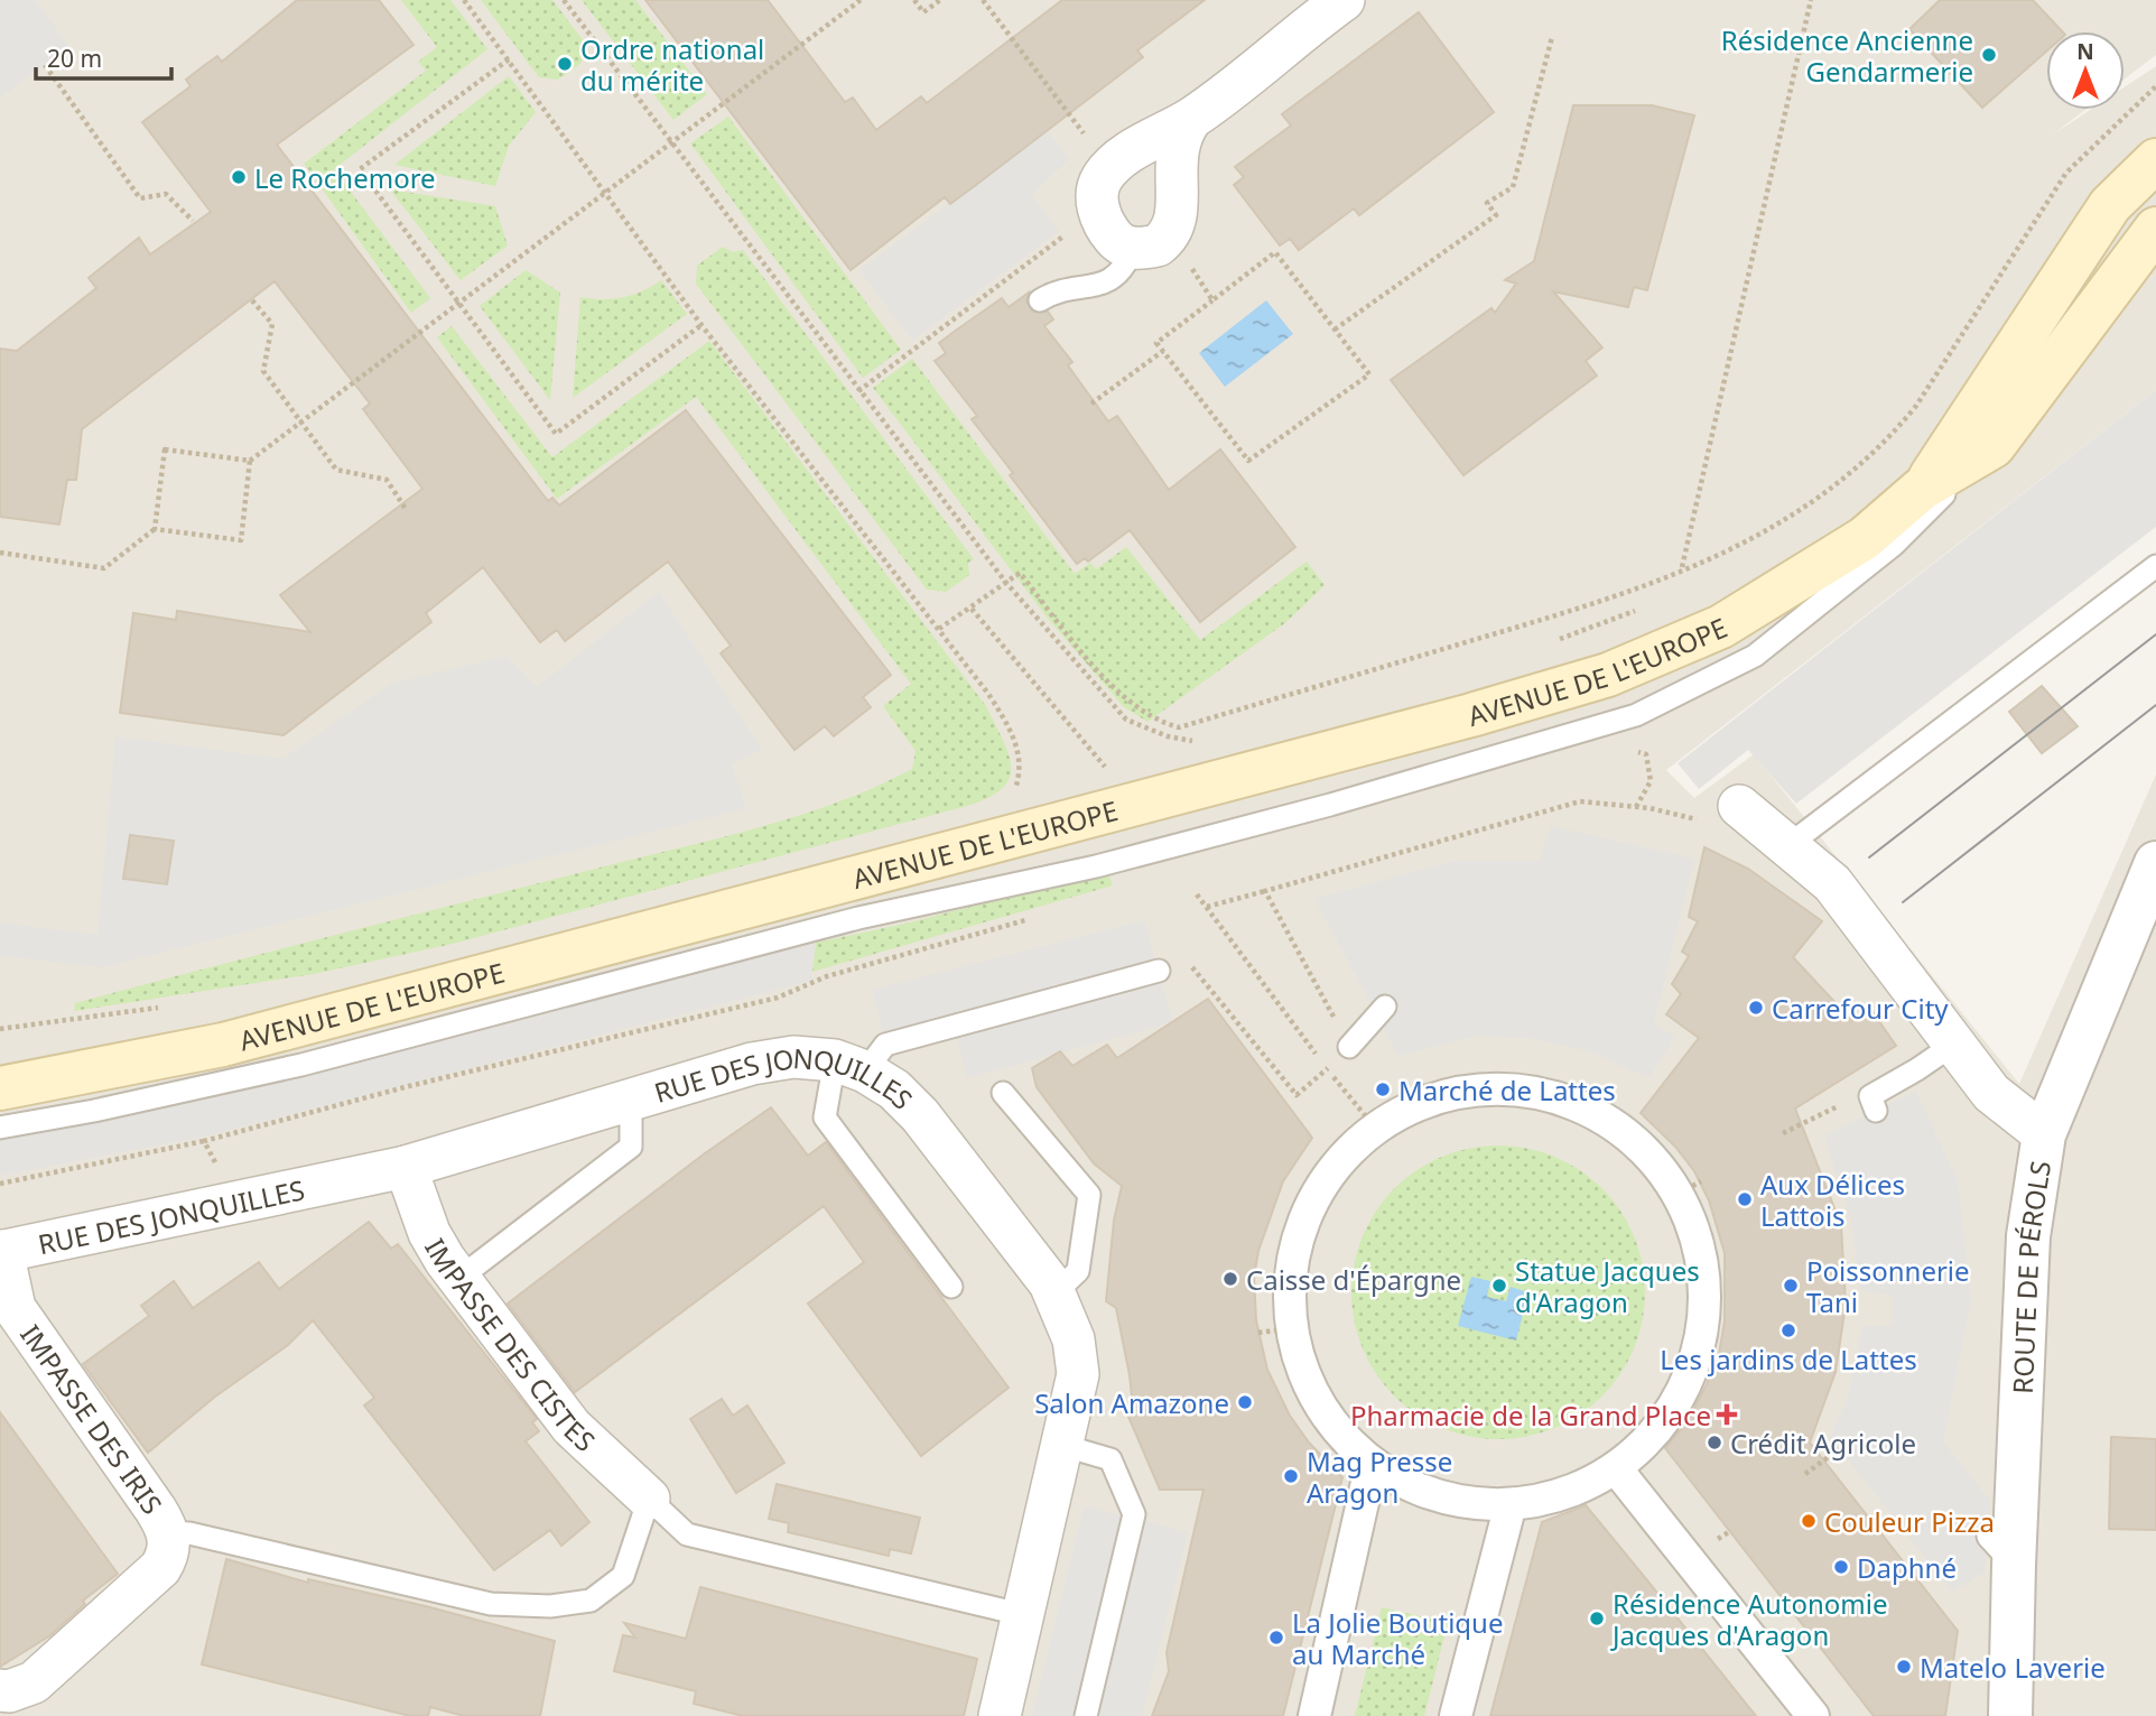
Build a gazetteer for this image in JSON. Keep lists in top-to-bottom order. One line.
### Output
{"streets":{"main road":["AVENUE DE L'EUROPE"],"street":["RUE DES JONQUILLES","ROUTE DE PÉROLS","IMPASSE DES CISTES","IMPASSE DES IRIS"]},"crossings":[["RUE DES JONQUILLES","IMPASSE DES CISTES"],["RUE DES JONQUILLES","IMPASSE DES IRIS"]],"places":{"other":["Résidence Ancienne Gendarmerie","Ordre national du mérite","Le Rochemore","Carrefour City","Marché de Lattes","Aux Délices Lattois","Caisse d'Épargne","Statue Jacques d'Aragon","Poissonnerie Tani","Les jardins de Lattes","Salon Amazone","Crédit Agricole","Mag Presse Aragon","Couleur Pizza","Daphné","Résidence Autonomie Jacques d'Aragon","La Jolie Boutique au Marché","Matelo Laverie"],"health":["Pharmacie de la Grand Place"]},"scale_bar":"20 m","north":"top"}
